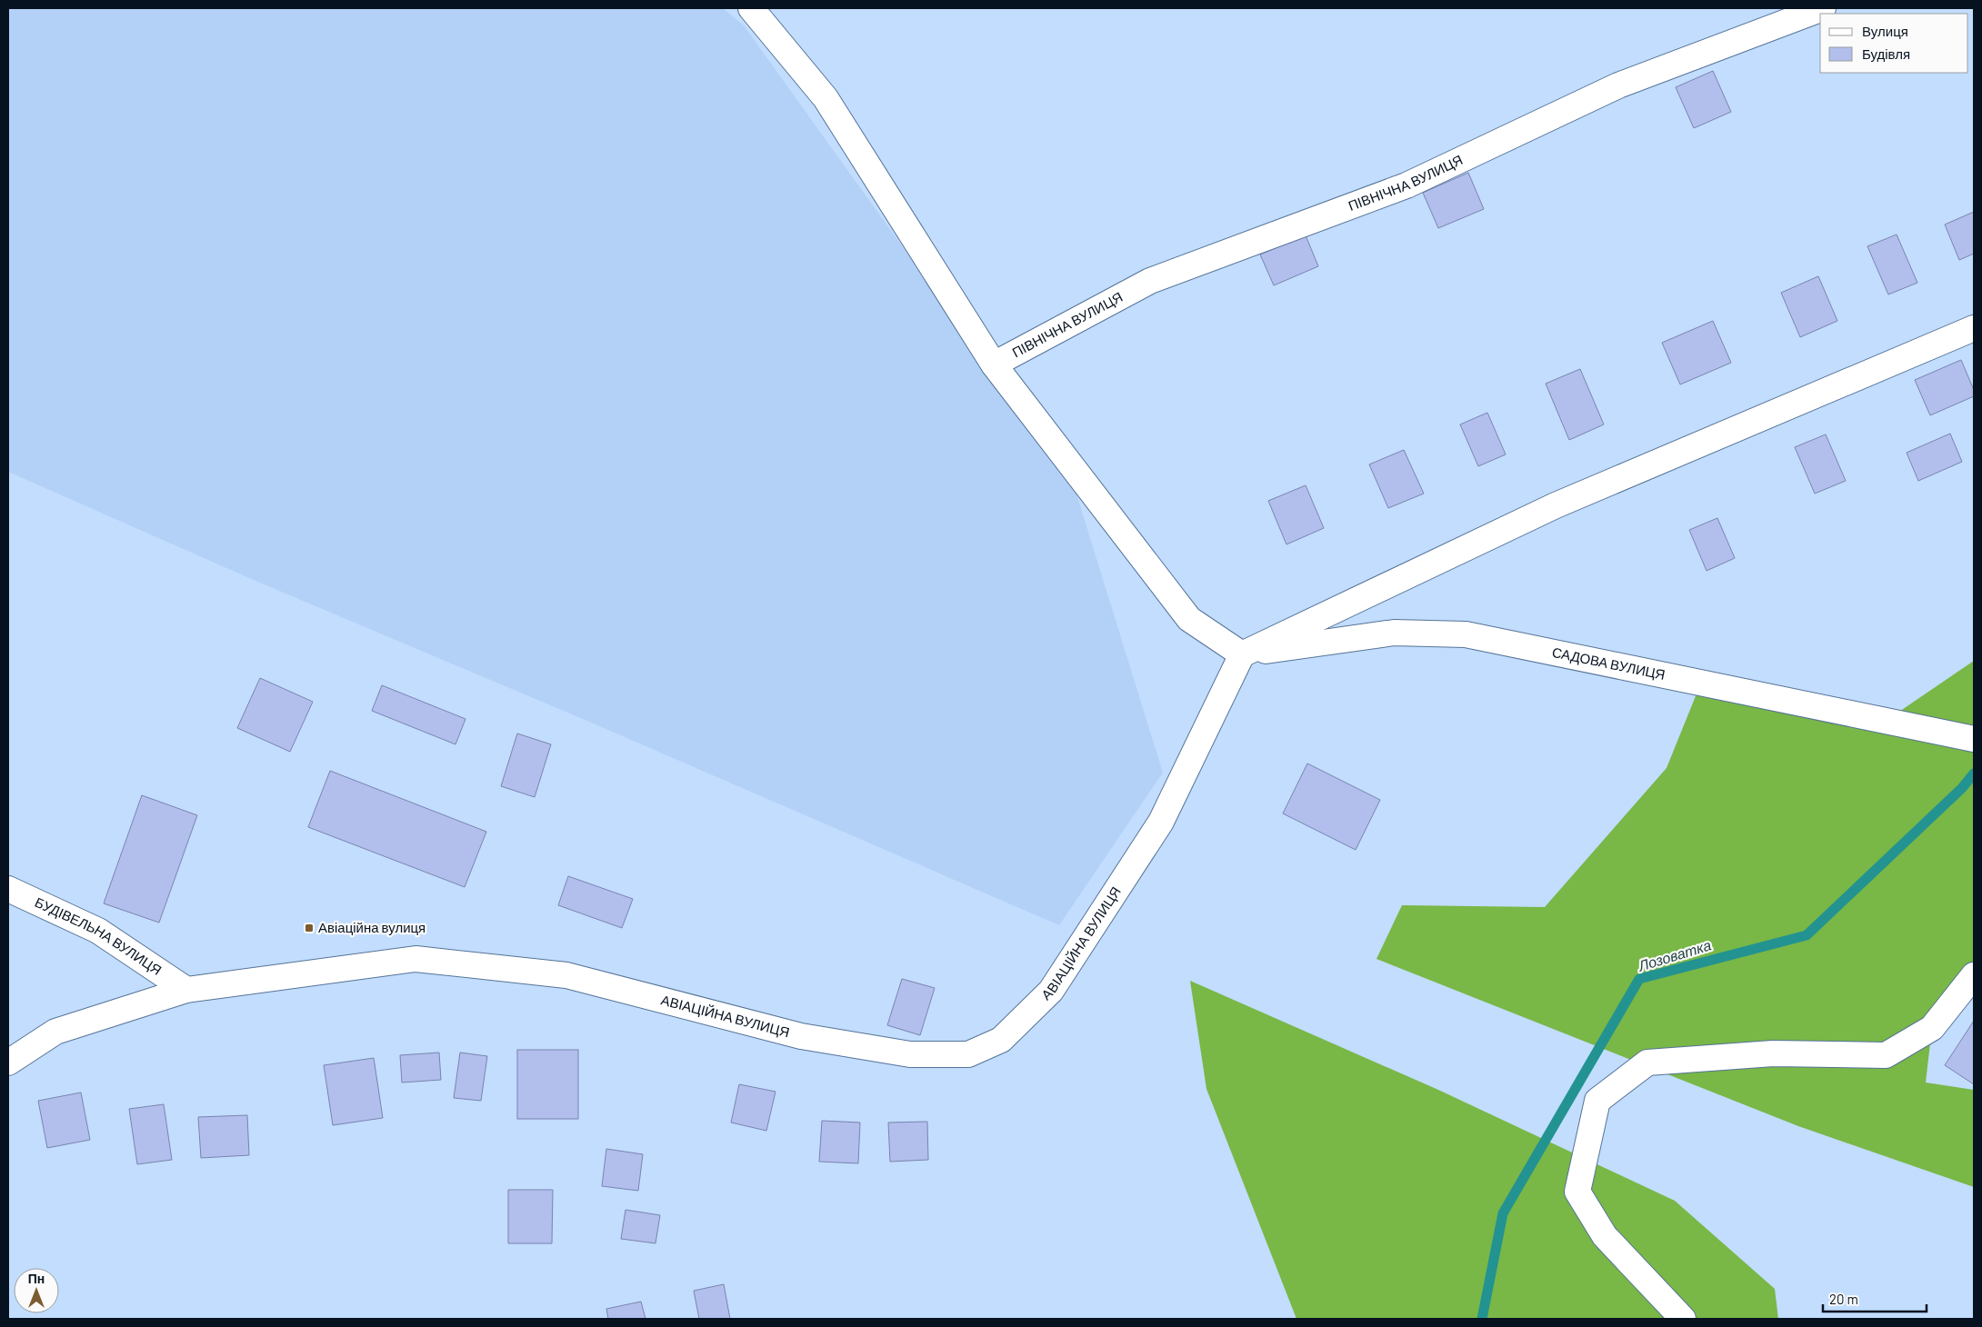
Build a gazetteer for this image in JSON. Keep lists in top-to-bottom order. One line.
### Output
{"streets":{"street":["ПІВНІЧНА ВУЛИЦЯ","САДОВА ВУЛИЦЯ","БУДІВЕЛЬНА ВУЛИЦЯ","АВІАЦІЙНА ВУЛИЦЯ"]},"crossings":[["САДОВА ВУЛИЦЯ","АВІАЦІЙНА ВУЛИЦЯ"],["БУДІВЕЛЬНА ВУЛИЦЯ","АВІАЦІЙНА ВУЛИЦЯ"]],"water":["Лозоватка"],"places":{"transit":["Авіаційна вулиця"]},"legend":["Вулиця","Будівля"],"scale_bar":"20 m","north":"top"}
